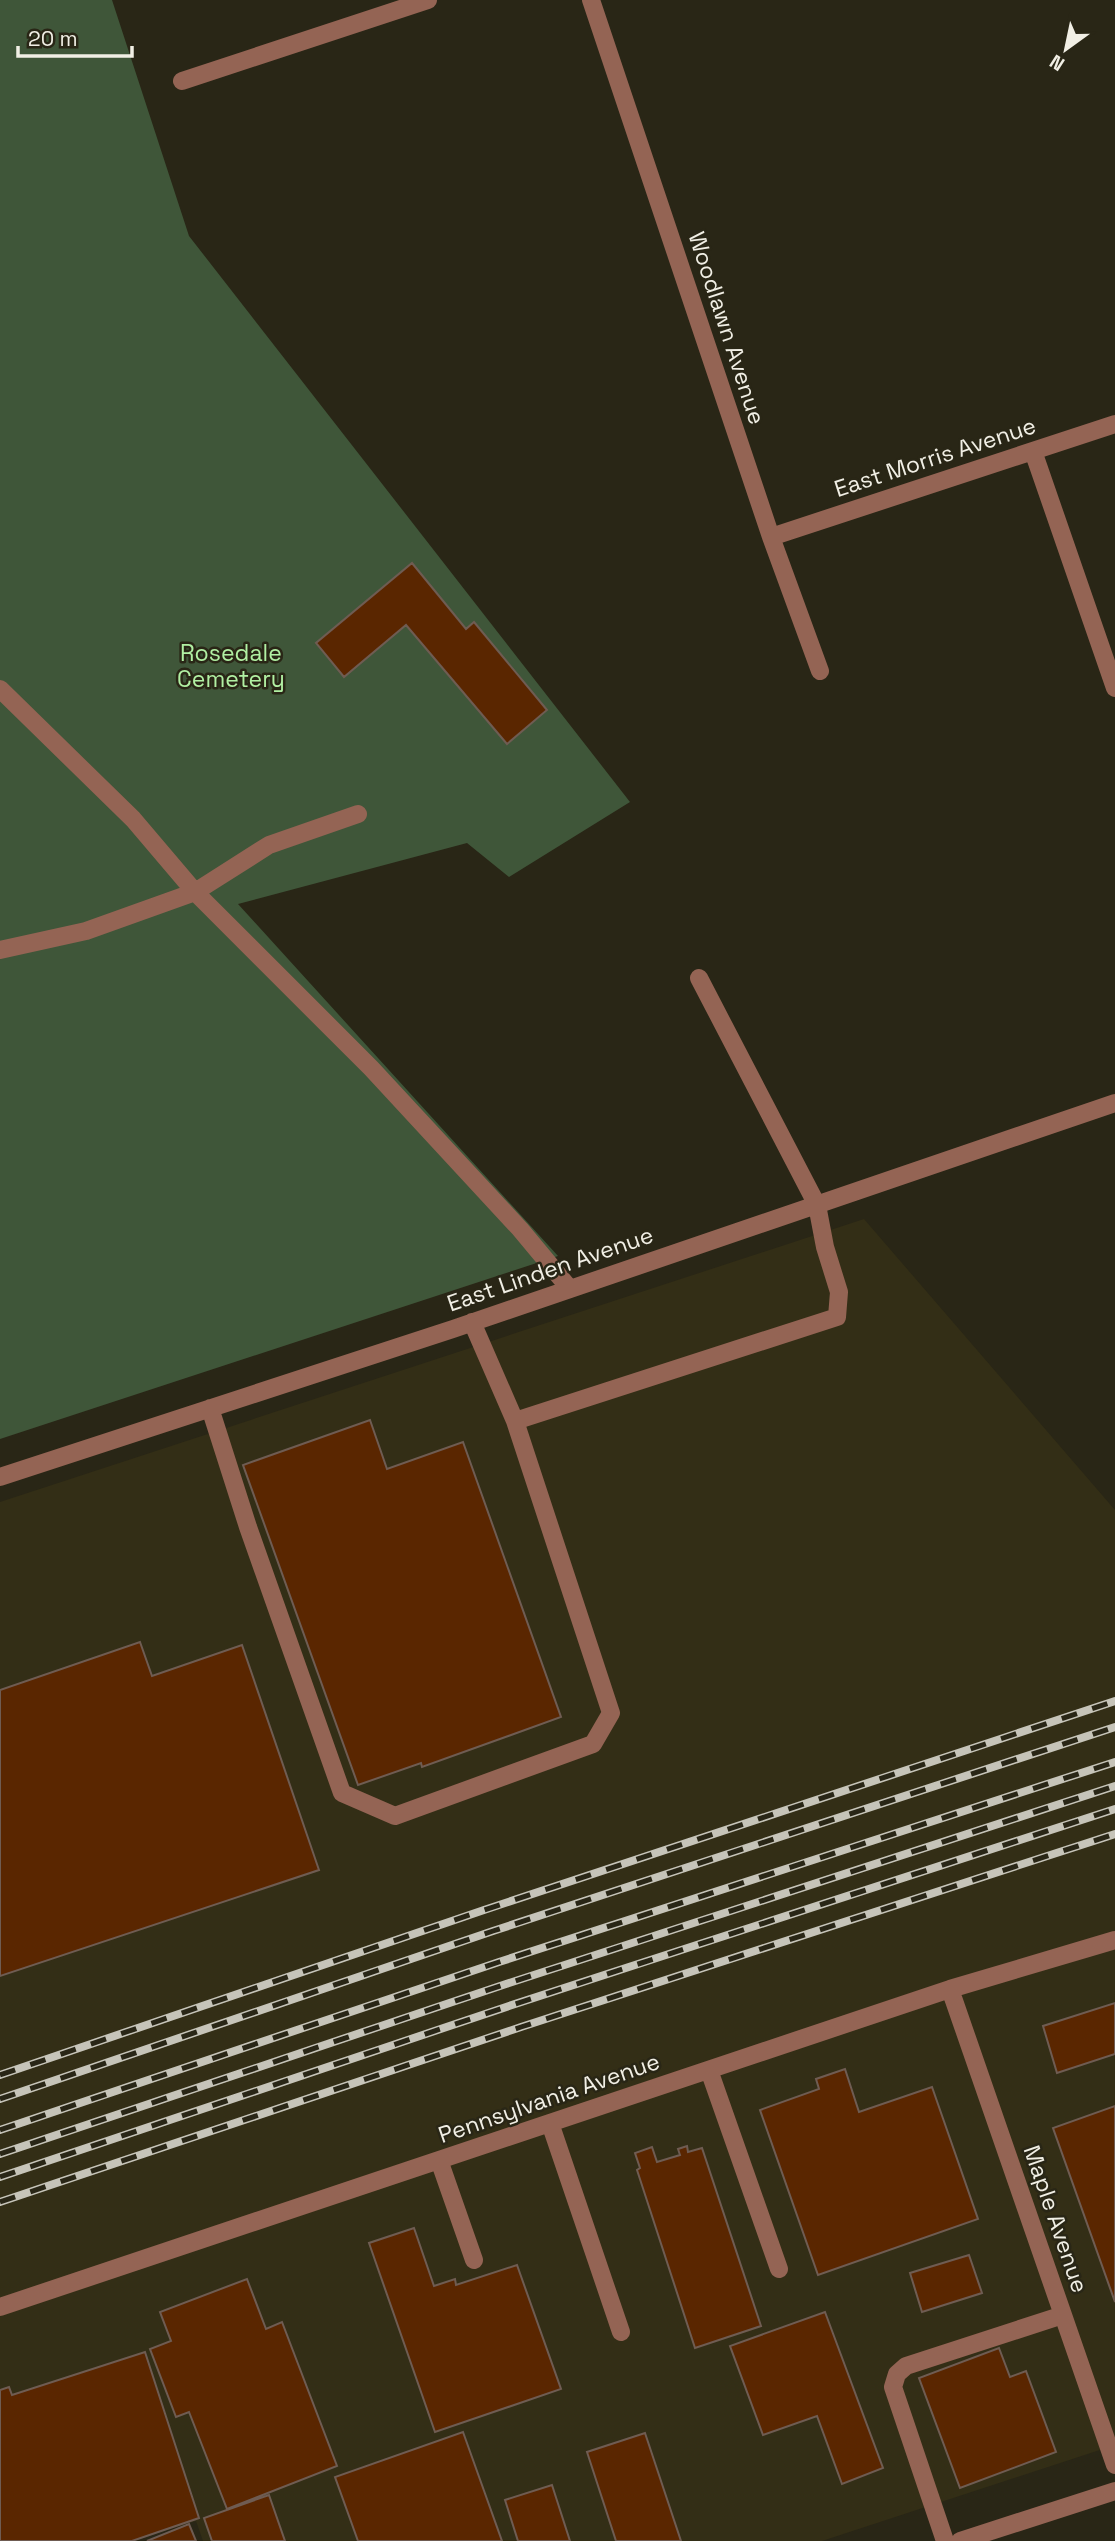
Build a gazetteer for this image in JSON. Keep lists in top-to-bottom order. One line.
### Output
{"streets":{"street":["Woodlawn Avenue","East Morris Avenue","East Linden Avenue","Pennsylvania Avenue","Maple Avenue"]},"crossings":[["Woodlawn Avenue","East Morris Avenue"],["Pennsylvania Avenue","Maple Avenue"]],"parks":["Rosedale Cemetery"],"scale_bar":"20 m","north":"bottom left"}
